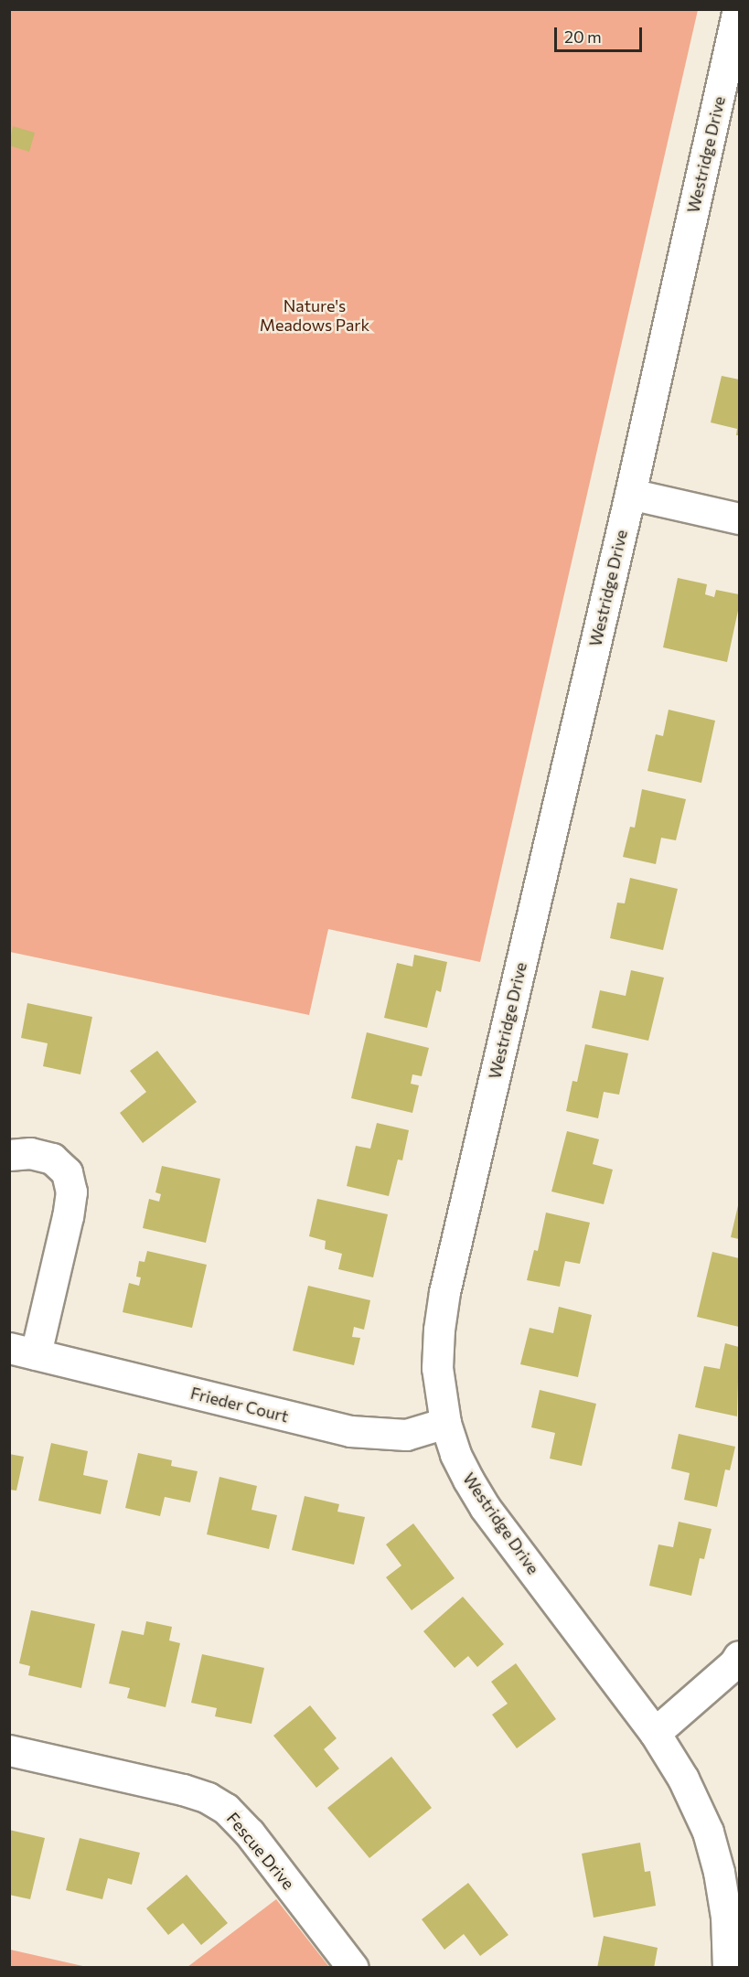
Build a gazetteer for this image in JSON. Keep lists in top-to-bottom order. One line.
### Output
{"streets":{"street":["Westridge Drive","Frieder Court","Fescue Drive"]},"crossings":[["Westridge Drive","Frieder Court"]],"parks":["Nature's Meadows Park"],"scale_bar":"20 m"}
